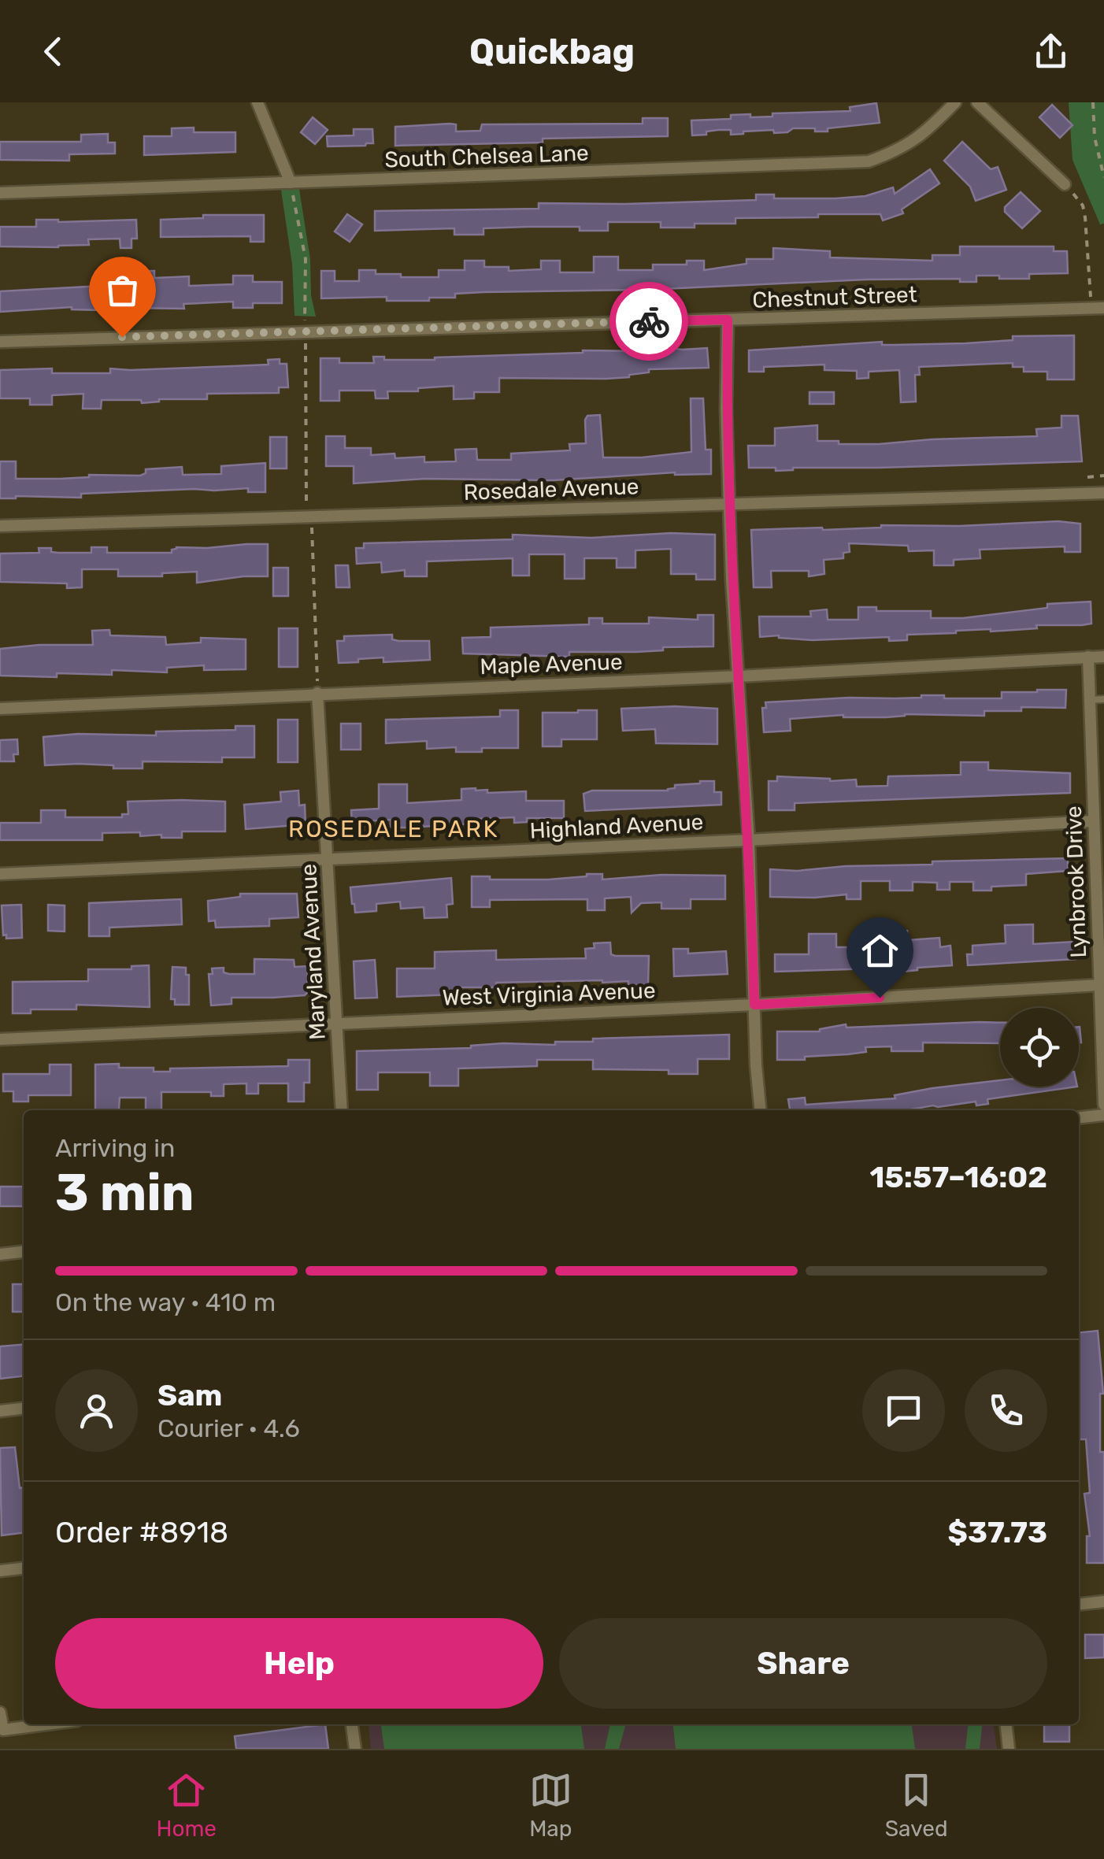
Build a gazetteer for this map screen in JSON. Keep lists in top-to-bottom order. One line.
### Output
{"streets":{"street":["South Chelsea Lane","Chestnut Street","Rosedale Avenue","Maple Avenue","Highland Avenue","Lynbrook Drive","Maryland Avenue","West Virginia Avenue"]},"crossings":[["Maple Avenue","Lynbrook Drive"],["Maple Avenue","Maryland Avenue"],["Highland Avenue","Lynbrook Drive"],["Highland Avenue","Maryland Avenue"],["Lynbrook Drive","West Virginia Avenue"],["Maryland Avenue","West Virginia Avenue"]],"districts":["ROSEDALE PARK"],"page":{"header":"Quickbag","heading":["3 min","Arriving in","15:57–16:02"],"panel":["Sam","Courier · 4.6","Order #8918","$37.73"],"bar":"On the way · 410 m","buttons":["Help","Share"],"tabs":["Home","Map","Saved"]}}
